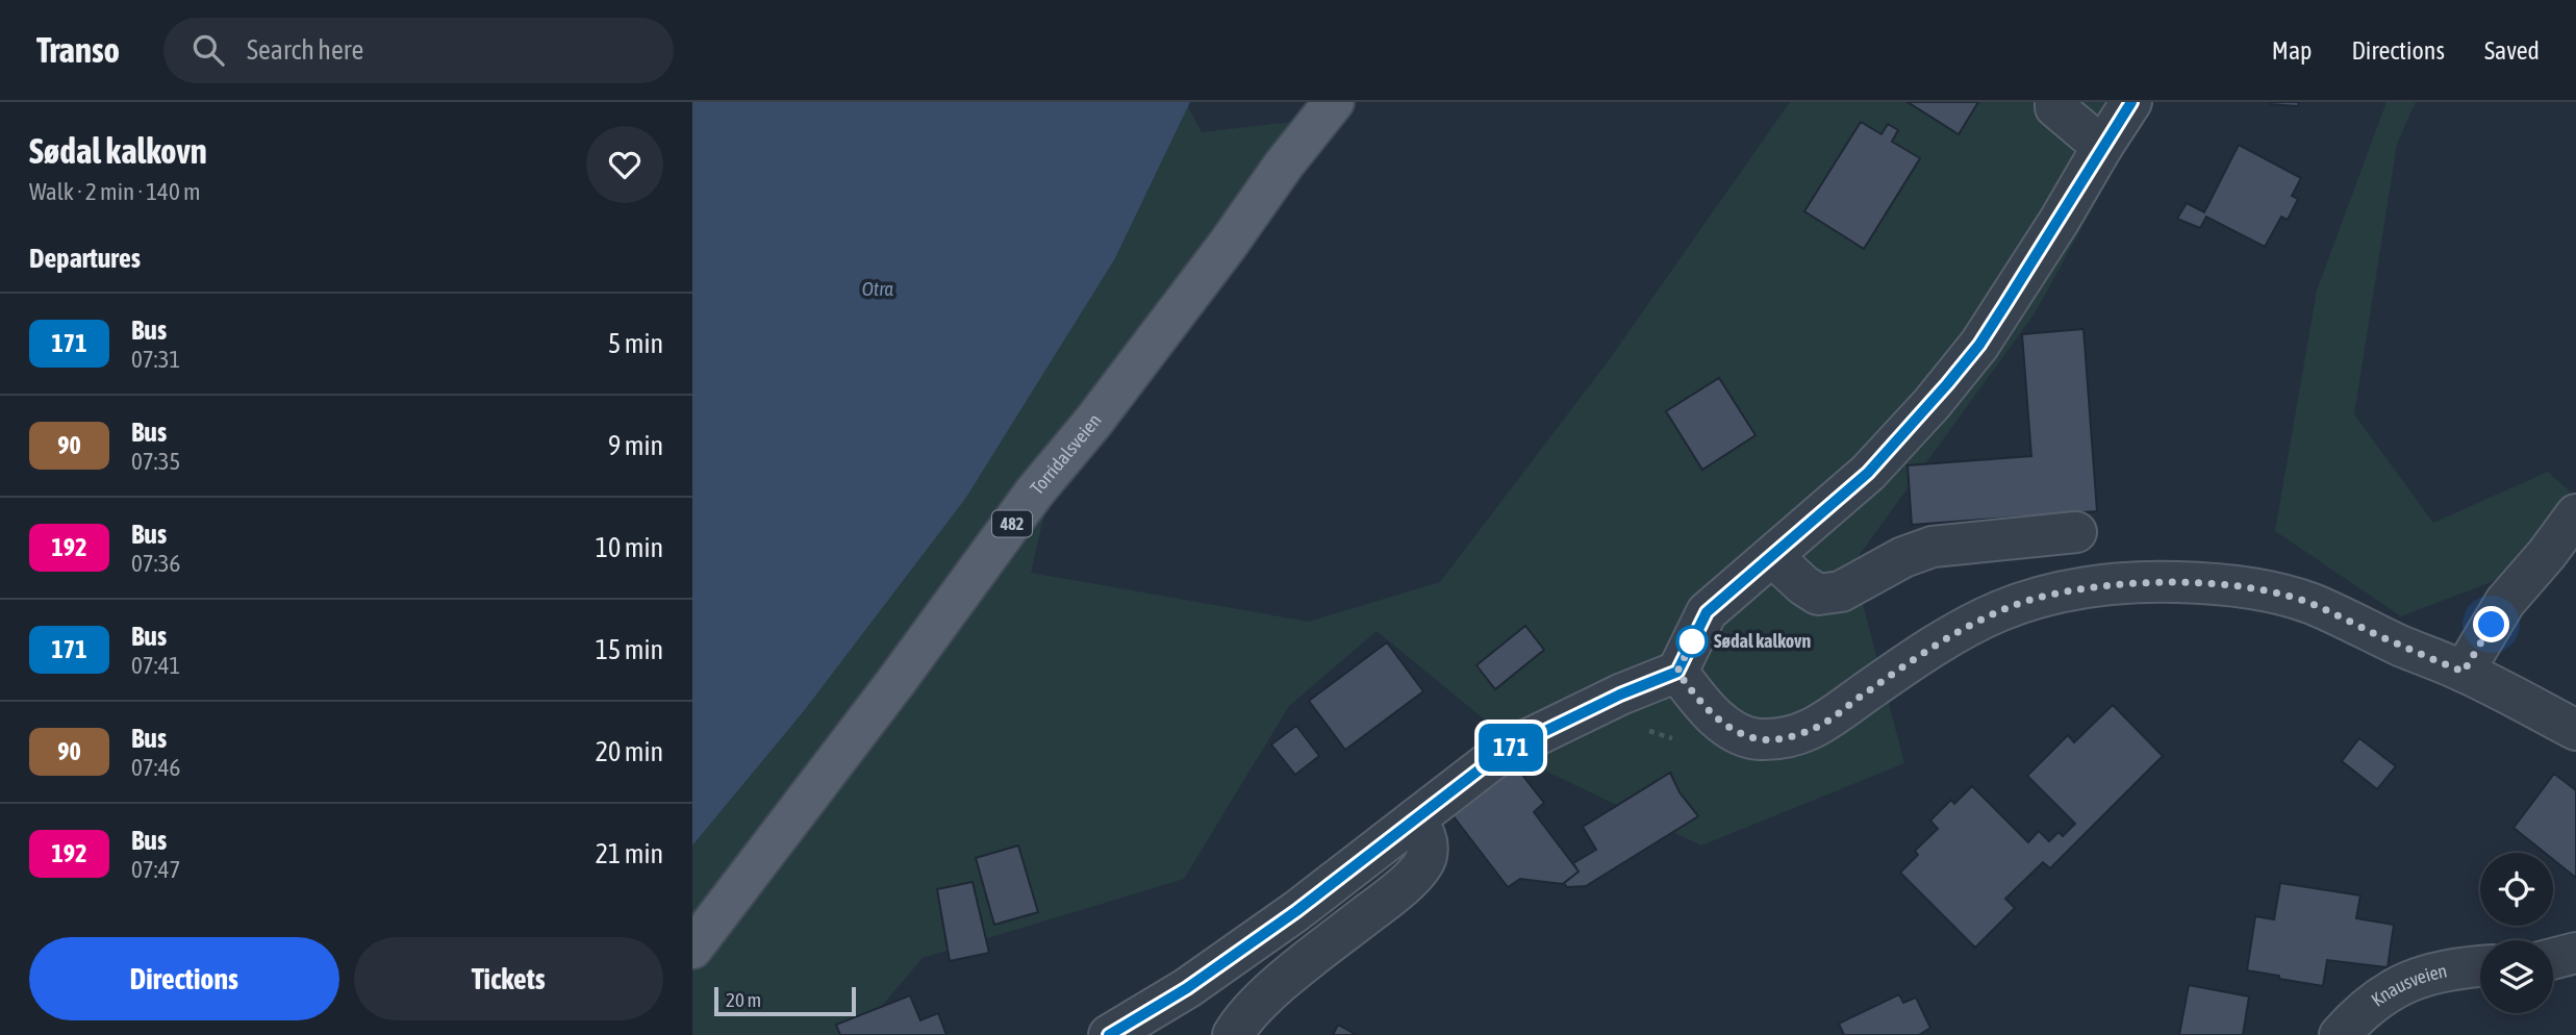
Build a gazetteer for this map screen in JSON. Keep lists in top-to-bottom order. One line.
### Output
{"streets":{"main road":["Torridalsveien","482"],"street":["Knausveien"]},"water":["Otra"],"places":["Sødal kalkovn"],"lines":["bus line 171"],"scale_bar":"20 m","page":{"header":"Transo","search":"Search here","nav":["Map","Directions","Saved"],"heading":[["Sødal kalkovn","Walk · 2 min · 140 m"],"Departures"],"on_map":"171","list":[{"mark":"171","name":"Bus","note":"07:31","value":"5 min"},{"mark":"90","name":"Bus","note":"07:35","value":"9 min"},{"mark":"192","name":"Bus","note":"07:36","value":"10 min"},{"mark":"171","name":"Bus","note":"07:41","value":"15 min"},{"mark":"90","name":"Bus","note":"07:46","value":"20 min"},{"mark":"192","name":"Bus","note":"07:47","value":"21 min"}],"buttons":["Directions","Tickets"],"scale":"20 m"}}
